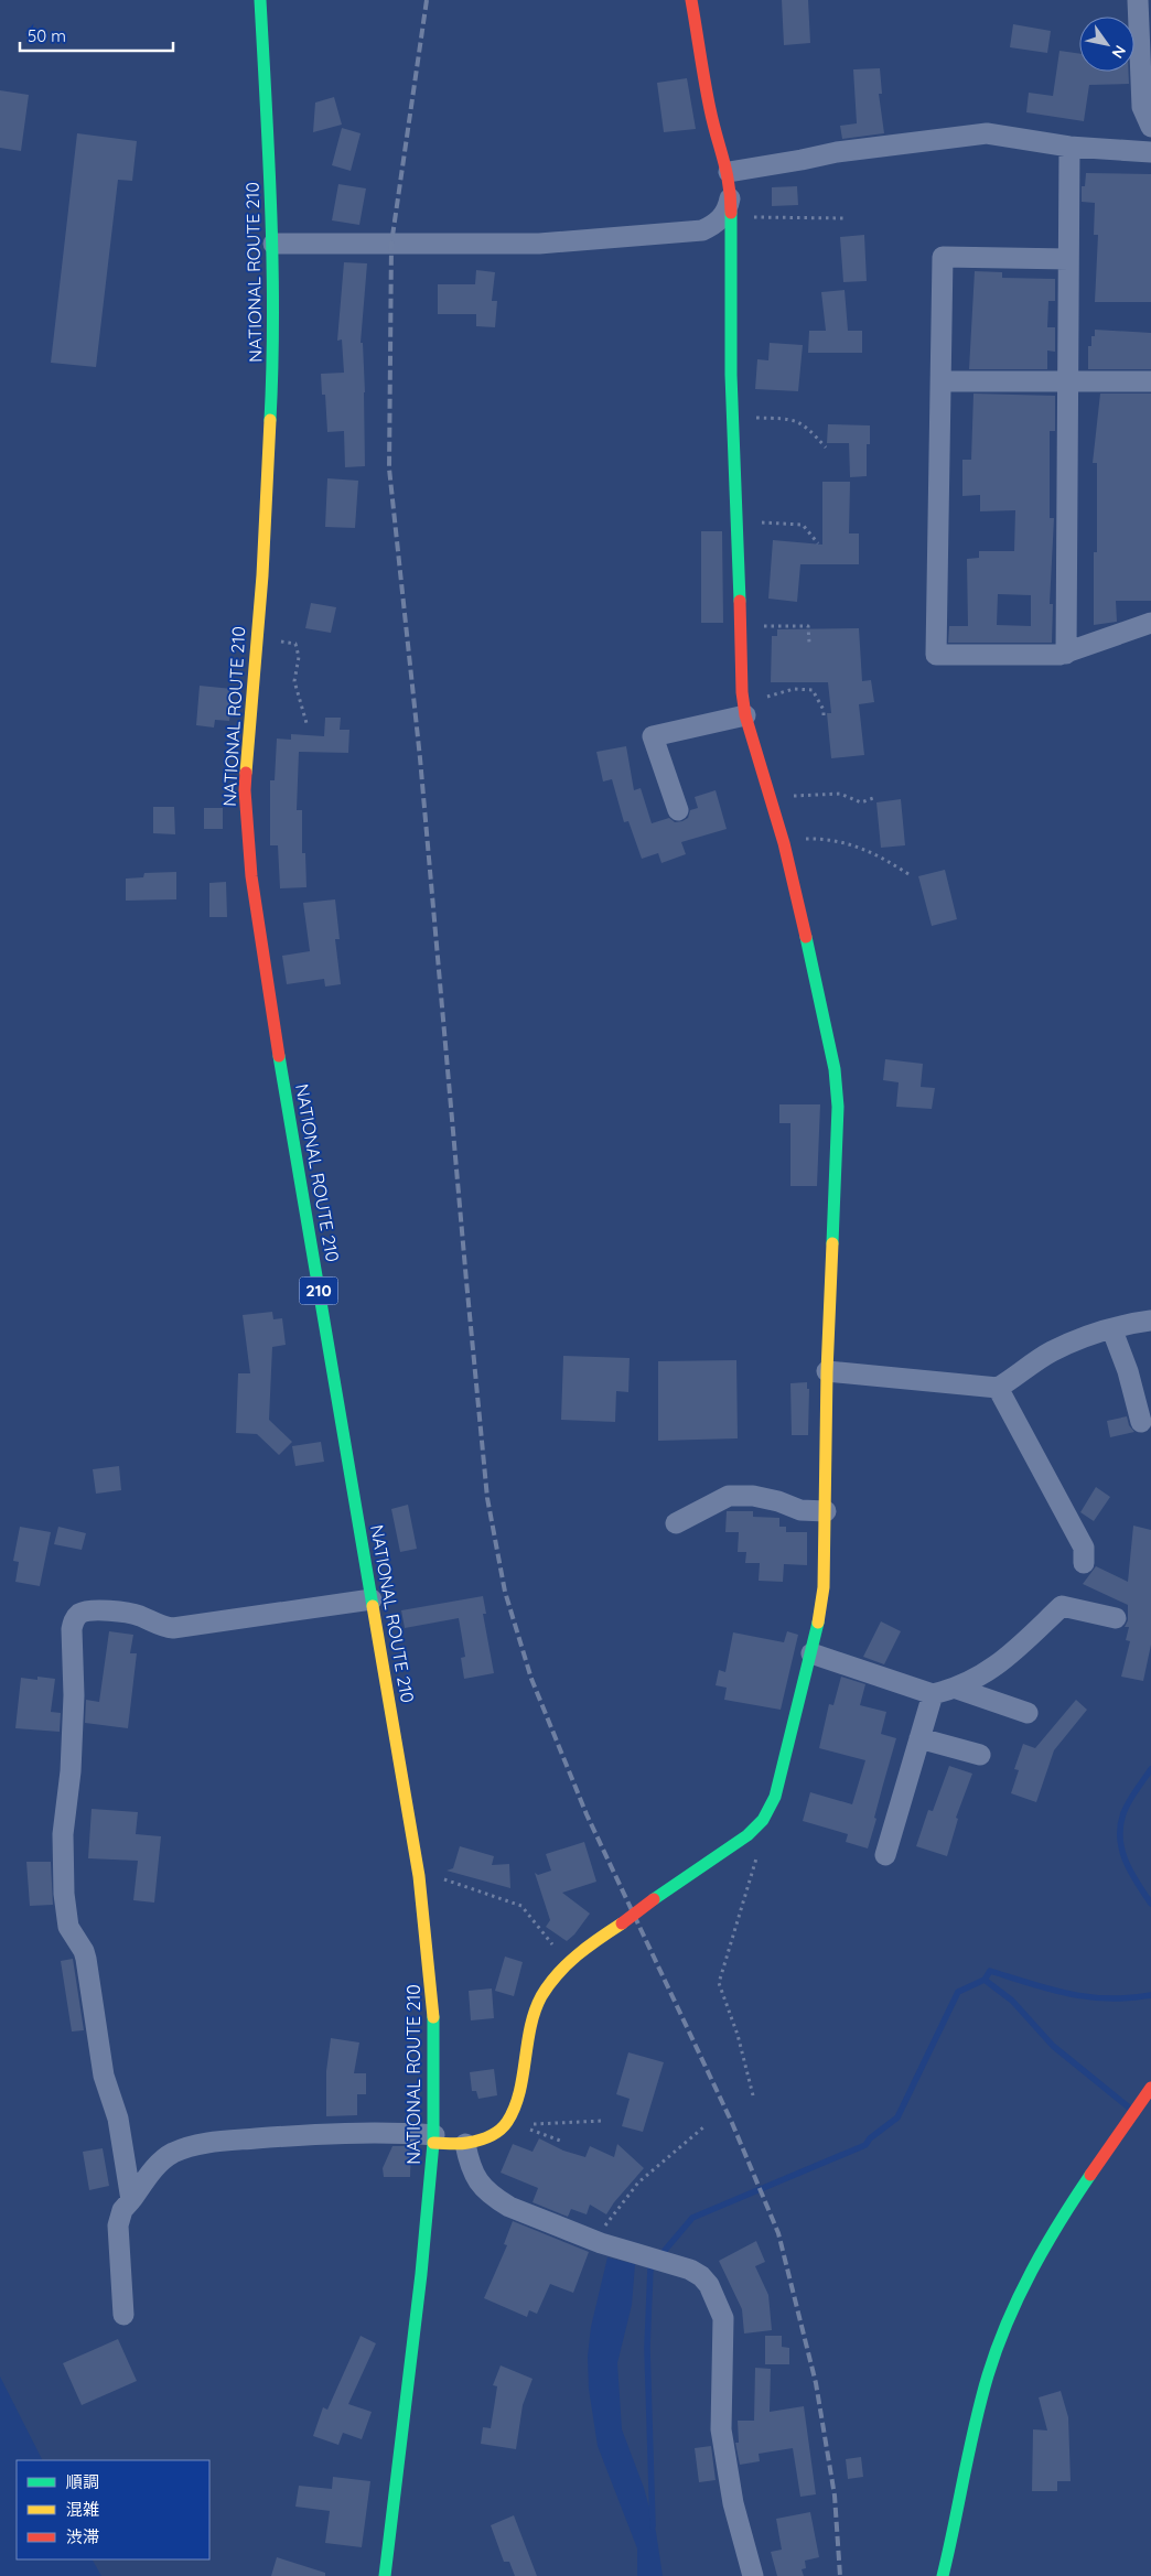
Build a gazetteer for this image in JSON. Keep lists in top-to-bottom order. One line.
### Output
{"streets":{"main road":["NATIONAL ROUTE 210","210"]},"legend":["順調","混雑","渋滞"],"scale_bar":"50 m","north":"bottom right"}
